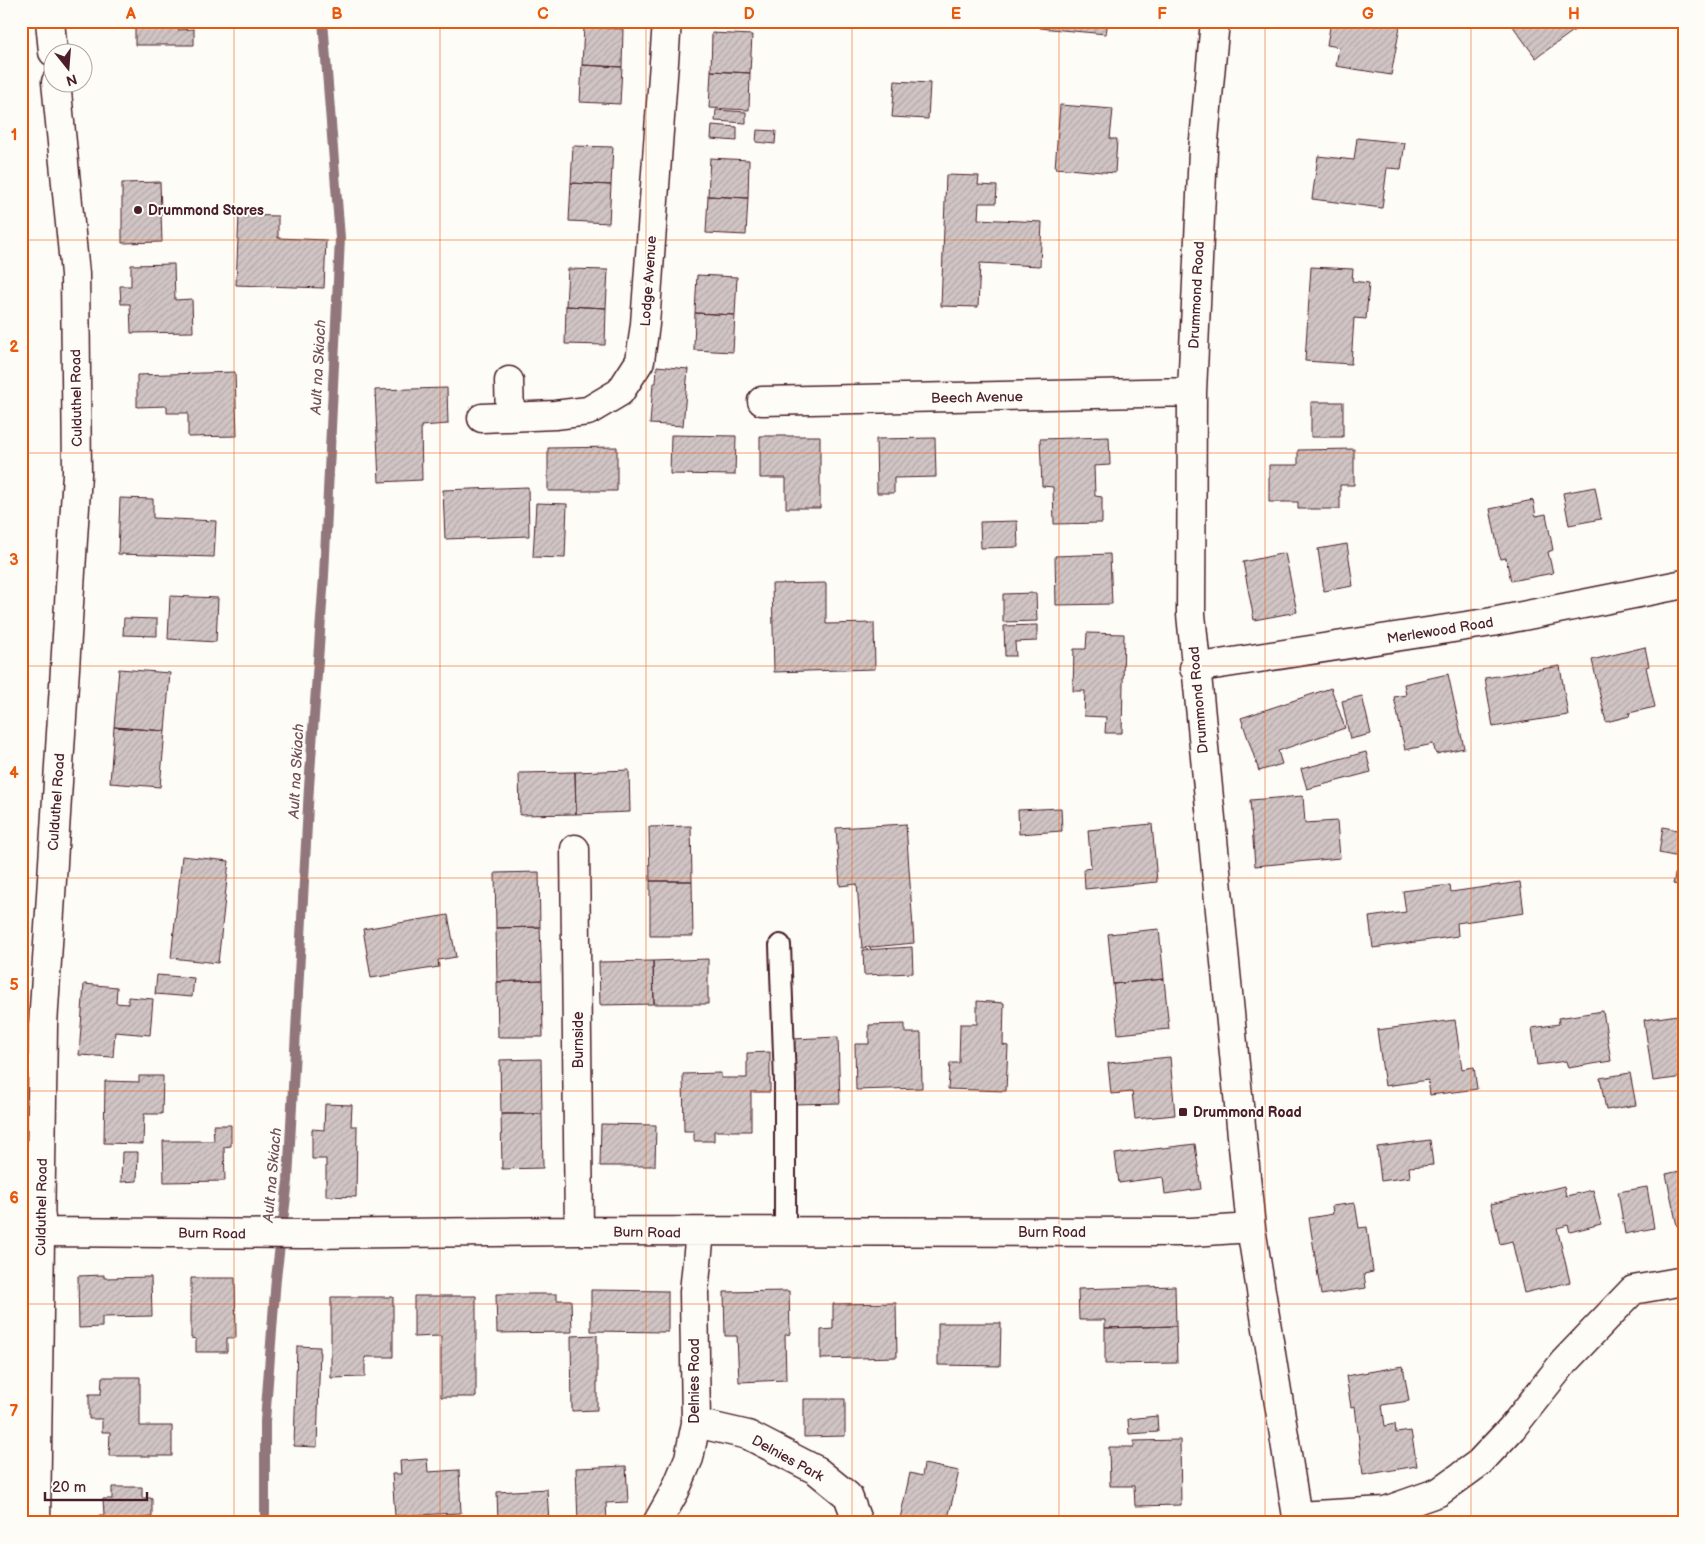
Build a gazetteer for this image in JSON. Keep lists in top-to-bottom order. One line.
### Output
{"streets":{"street":["Lodge Avenue","Drummond Road","Beech Avenue","Culduthel Road","Merlewood Road","Burnside","Burn Road","Delnies Road","Delnies Park"]},"crossings":[["Drummond Road","Beech Avenue"],["Drummond Road","Merlewood Road"],["Drummond Road","Burn Road"],["Culduthel Road","Burn Road"],["Burnside","Burn Road"],["Burn Road","Delnies Road"],["Delnies Road","Delnies Park"]],"water":["Ault na Skiach"],"places":{"other":["Drummond Stores"],"transit":["Drummond Road"]},"scale_bar":"20 m","north":"bottom","grid":{"columns":["A","B","C","D","E","F","G","H"],"rows":["1","2","3","4","5","6","7"]}}
